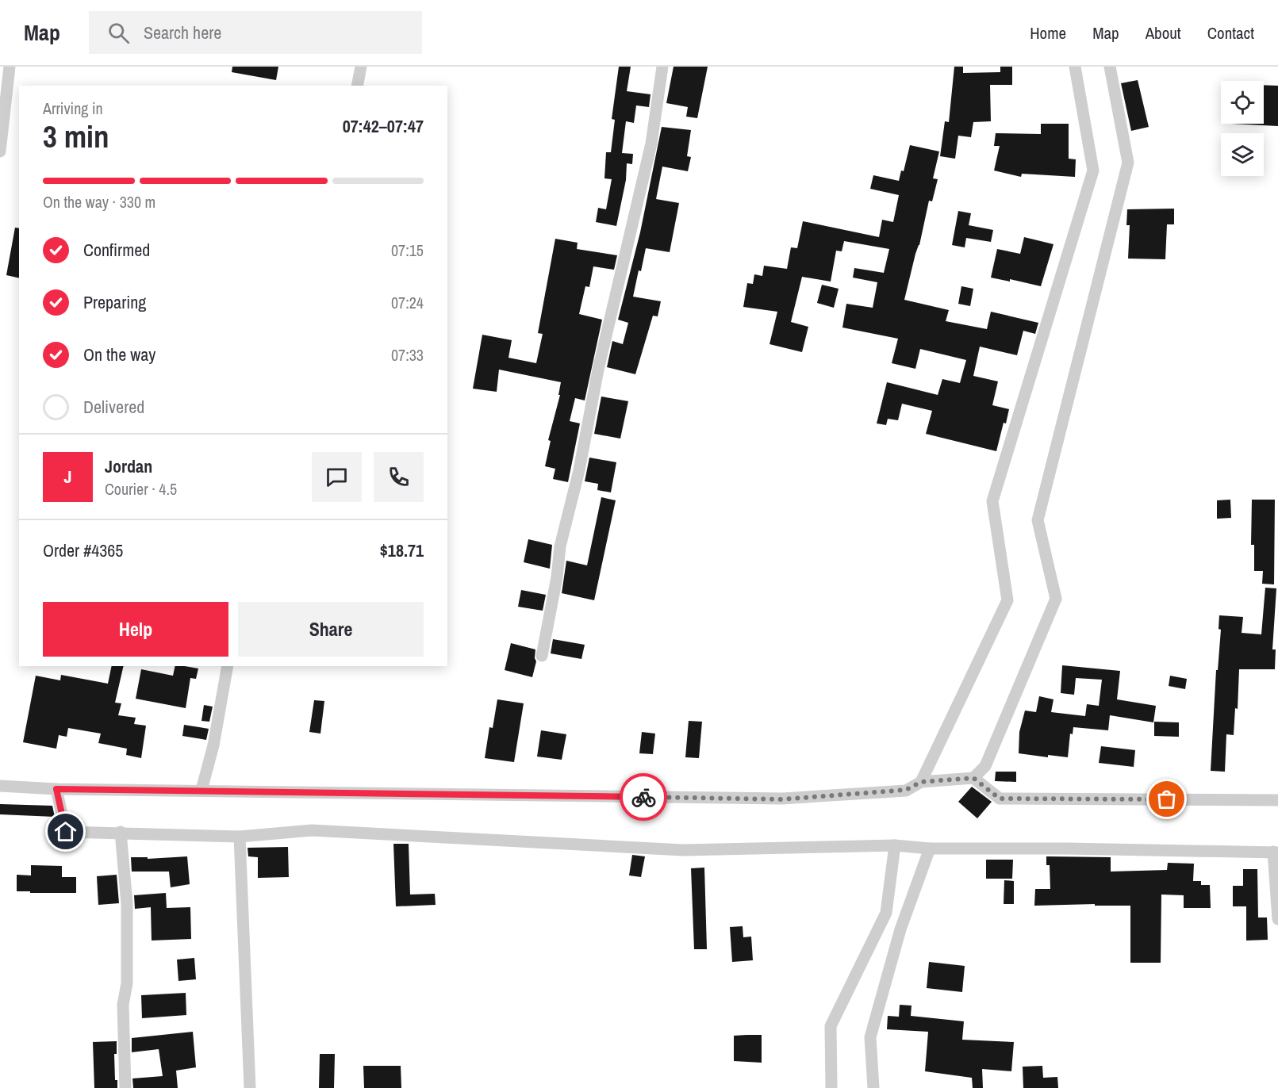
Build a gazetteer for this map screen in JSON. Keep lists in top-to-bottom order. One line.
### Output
{"page":{"header":"Map","search":"Search here","nav":["Home","Map","About","Contact"],"heading":["3 min","Arriving in","07:42–07:47"],"panel":["Jordan","Courier · 4.5","Order #4365","$18.71"],"bar":"On the way · 330 m","list":[["Confirmed","07:15"],["Preparing","07:24"],["On the way","07:33"],"Delivered"],"round":"J","buttons":["Help","Share"]}}
